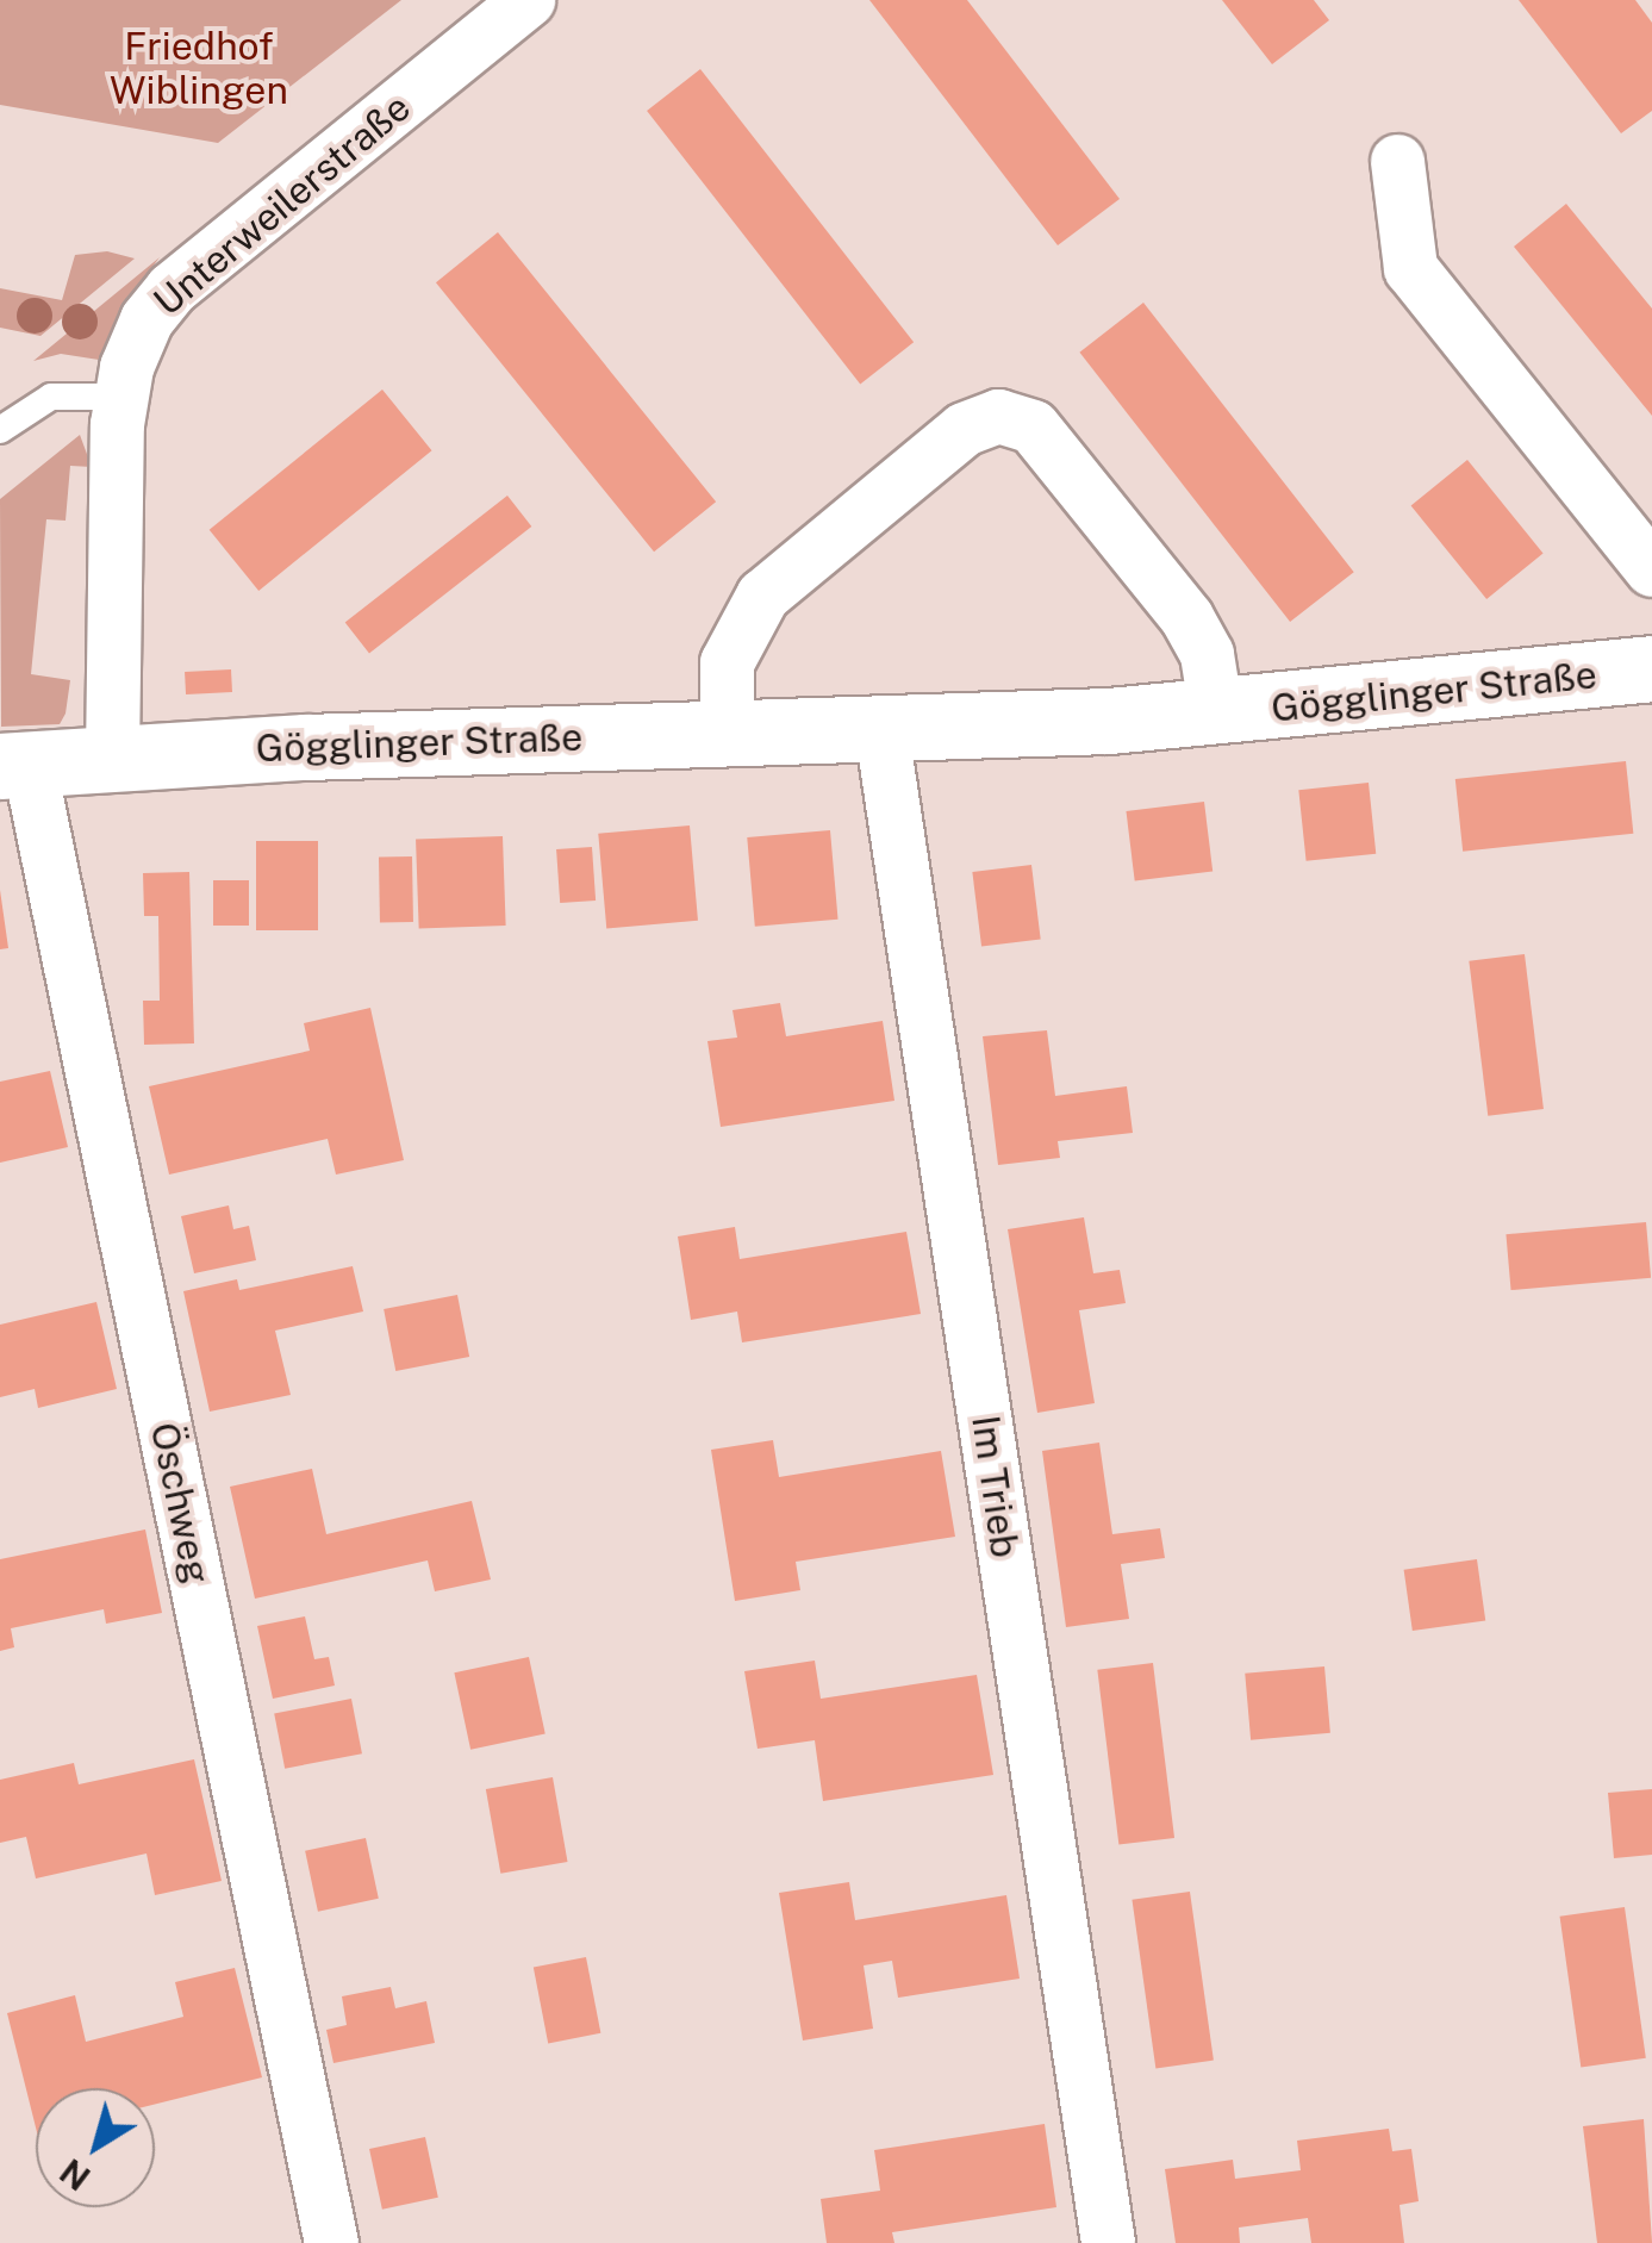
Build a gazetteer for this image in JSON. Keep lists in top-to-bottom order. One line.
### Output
{"streets":{"street":["Unterweilerstraße","Gögglinger Straße","Im Trieb","Öschweg"]},"crossings":[["Gögglinger Straße","Im Trieb"],["Gögglinger Straße","Öschweg"]],"parks":["Friedhof Wiblingen"],"north":"bottom left"}
